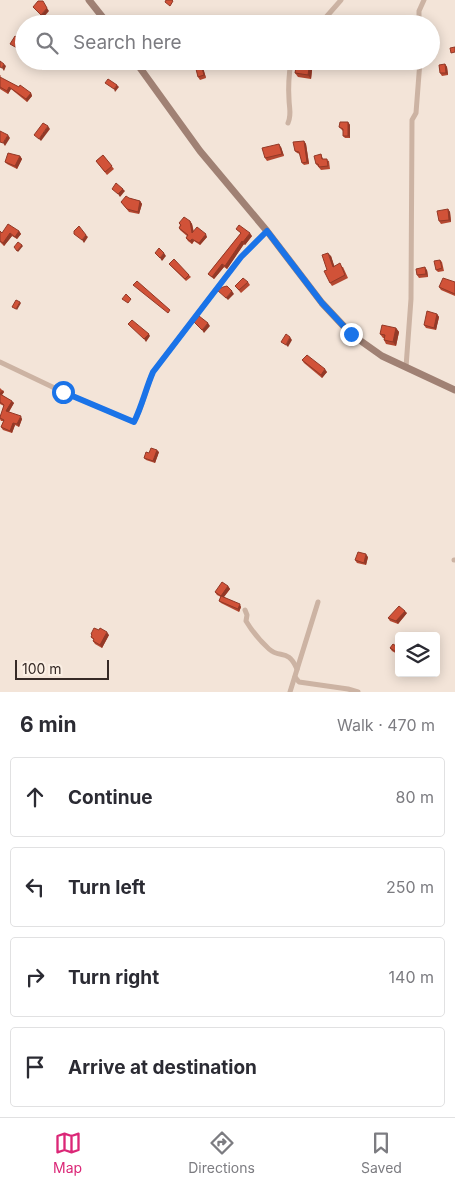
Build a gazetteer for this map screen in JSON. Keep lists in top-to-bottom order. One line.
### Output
{"scale_bar":"100 m","page":{"search":"Search here","scale":"100 m","heading":["6 min","Walk · 470 m"],"list":[["Continue","80 m"],["Turn left","250 m"],["Turn right","140 m"],"Arrive at destination"],"nav":["Map","Directions","Saved"]}}
